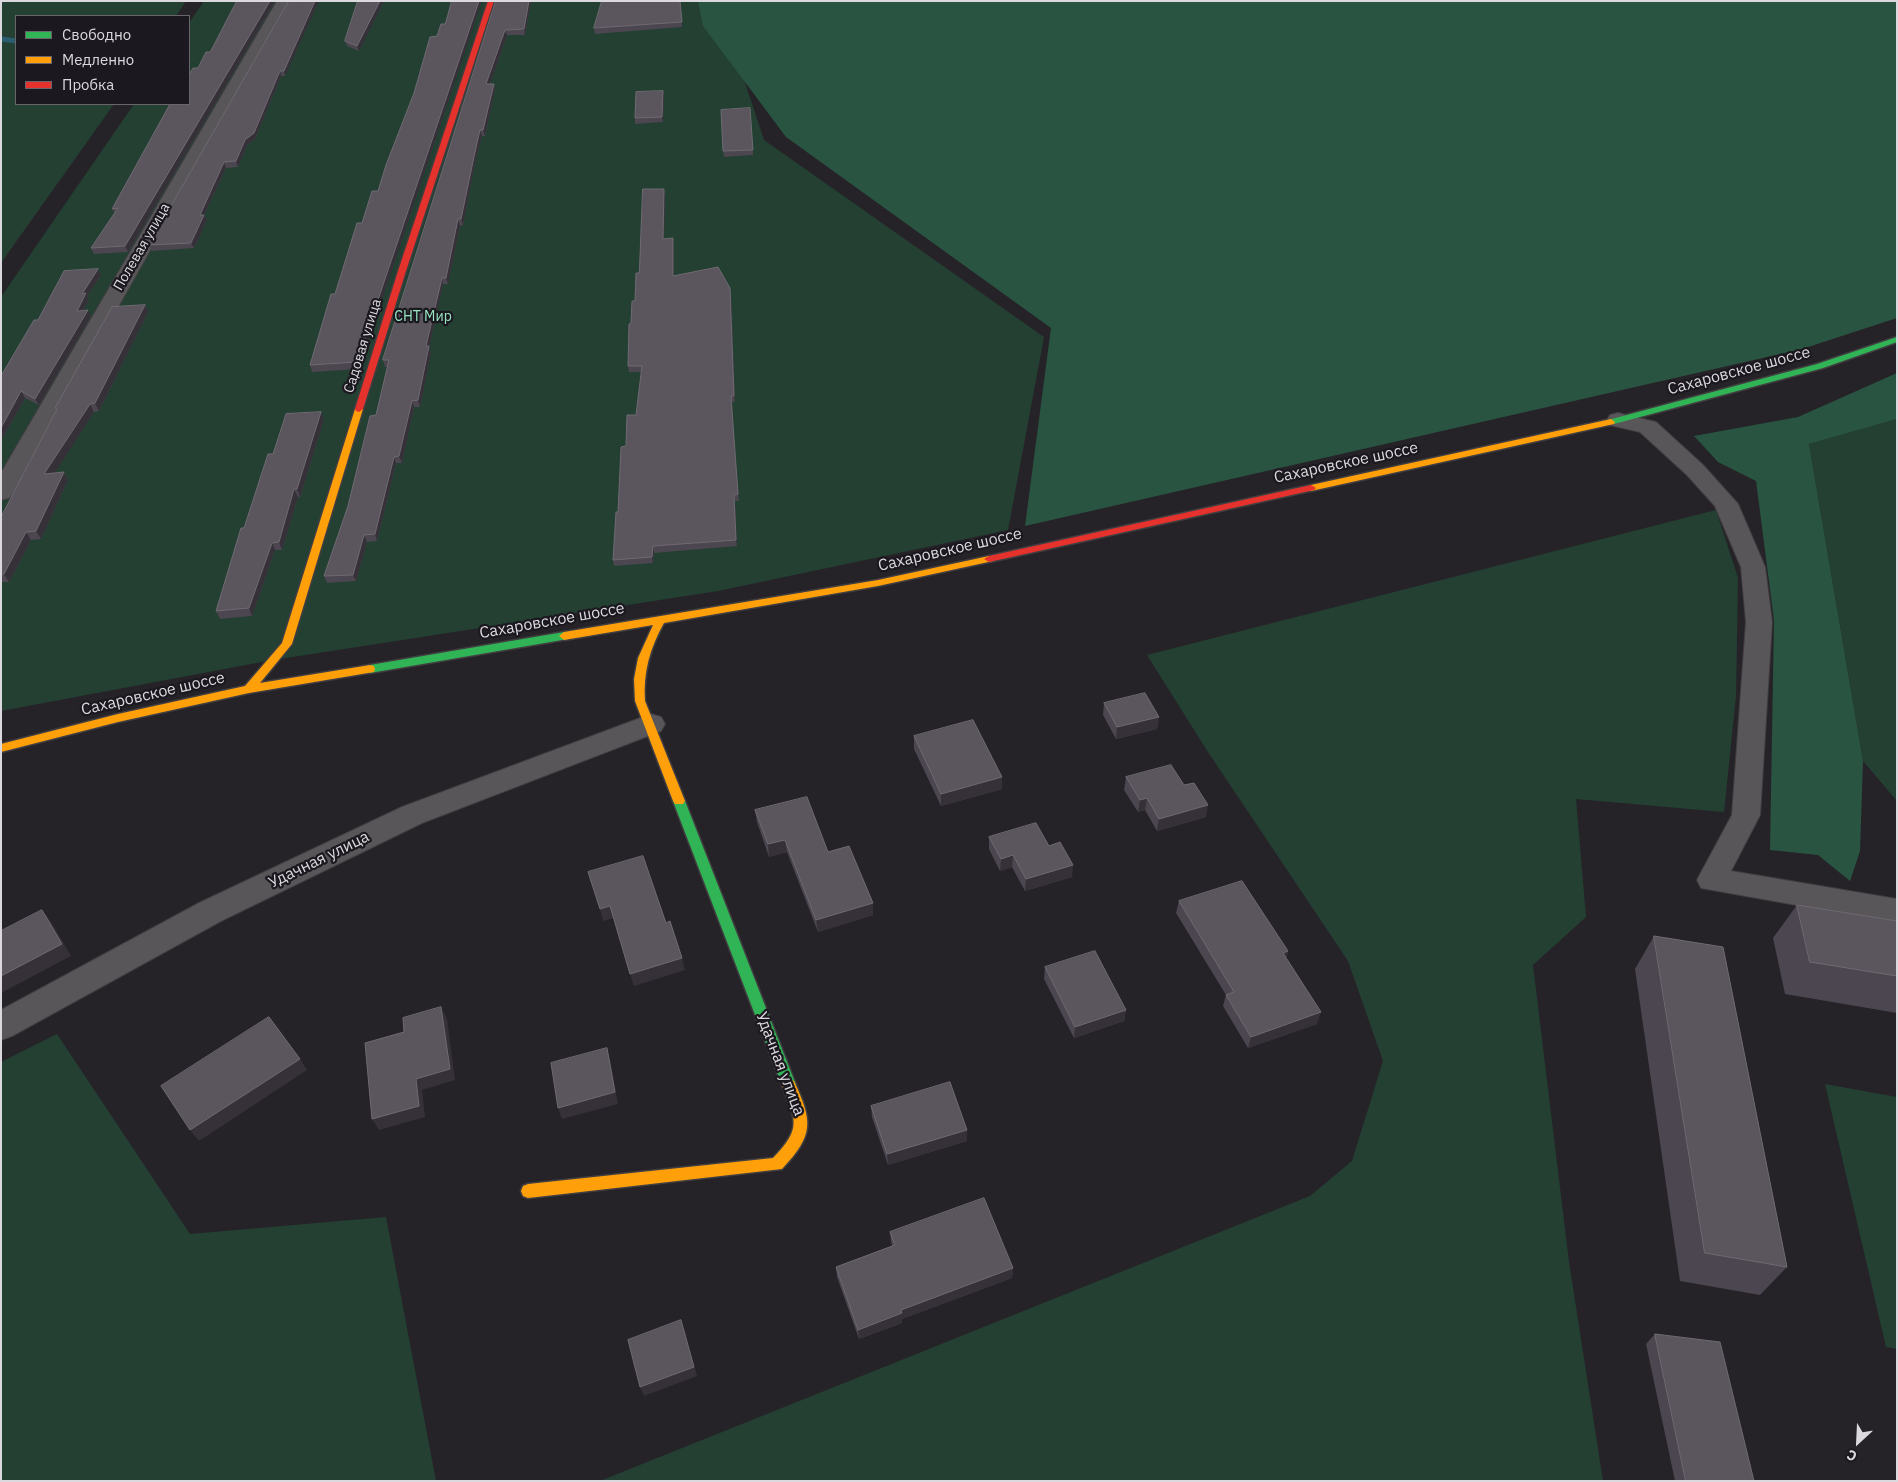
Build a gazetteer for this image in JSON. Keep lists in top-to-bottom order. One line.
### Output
{"streets":{"street":["Полевая улица","Садовая улица","Сахаровское шоссе","Удачная улица"]},"crossings":[["Садовая улица","Сахаровское шоссе"],["Сахаровское шоссе","Удачная улица"]],"parks":["СНТ Мир"],"legend":["Свободно","Медленно","Пробка"],"north":"bottom left"}
